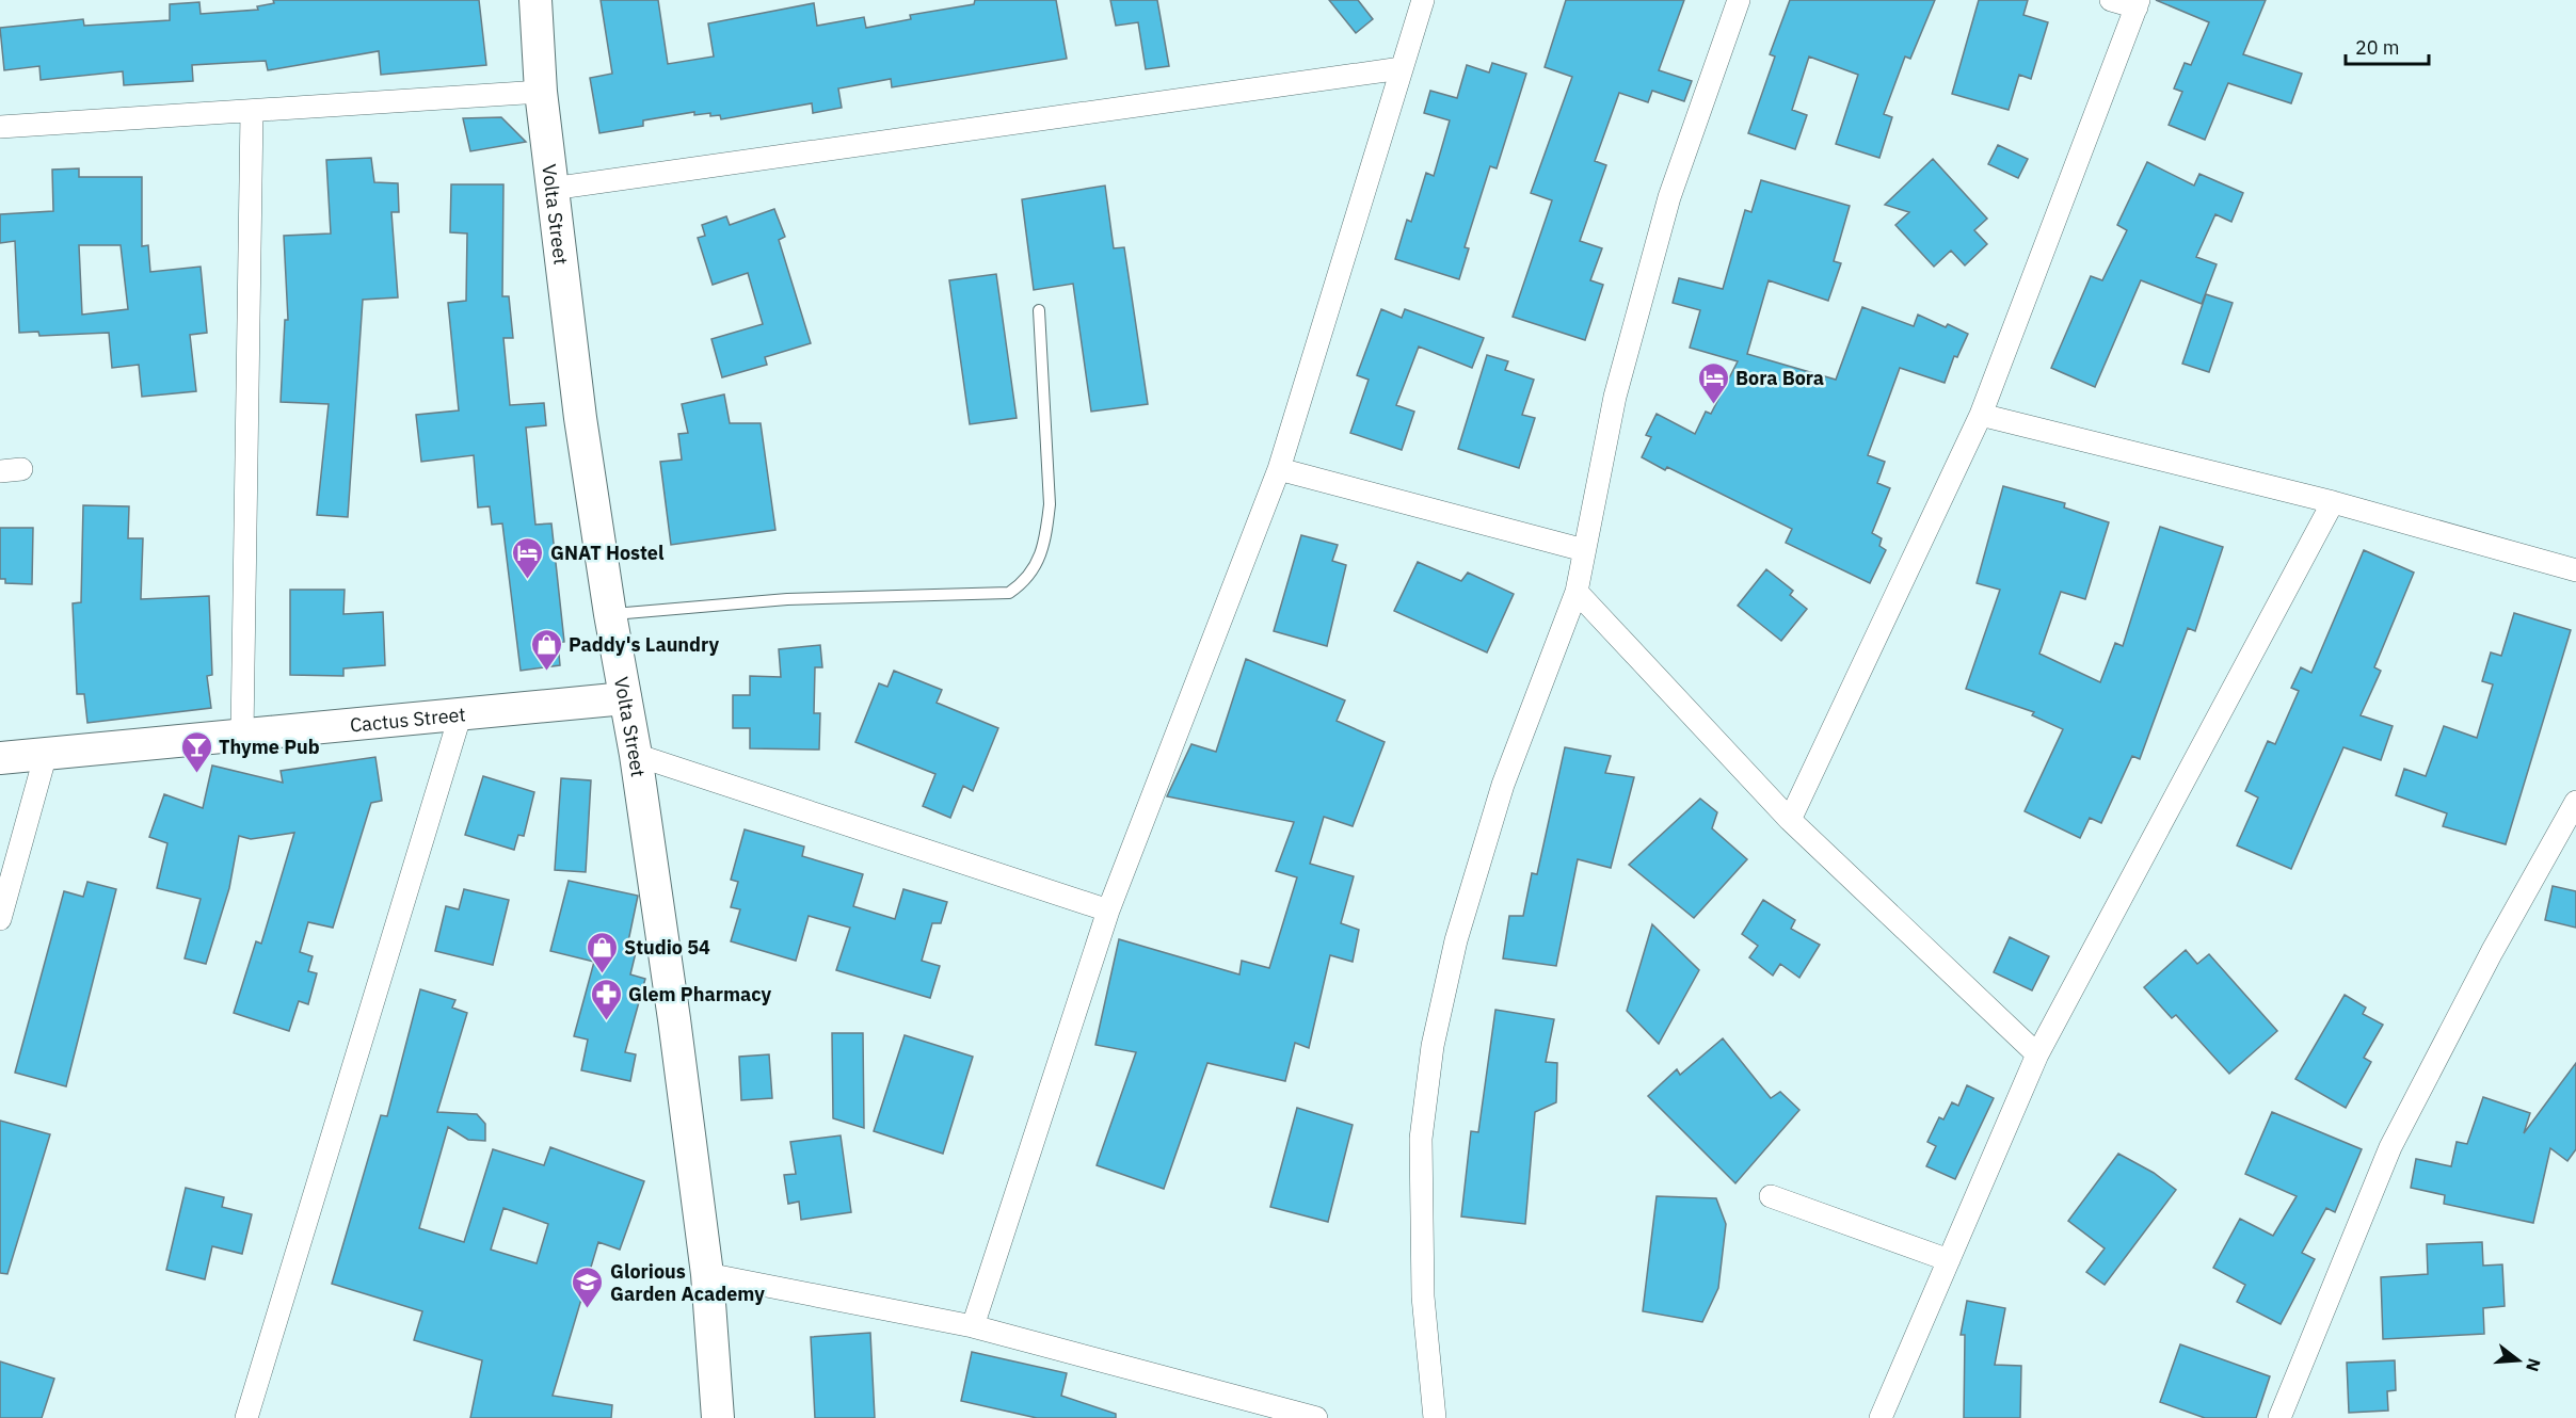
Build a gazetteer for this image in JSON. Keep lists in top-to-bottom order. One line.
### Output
{"streets":{"street":["Volta Street","Cactus Street"]},"crossings":[["Volta Street","Cactus Street"]],"places":{"hotel":["Bora Bora","GNAT Hostel"],"shop":["Paddy's Laundry","Studio 54"],"bar":["Thyme Pub"],"pharmacy":["Glem Pharmacy"],"school or university":["Glorious Garden Academy"]},"scale_bar":"20 m","north":"right"}
